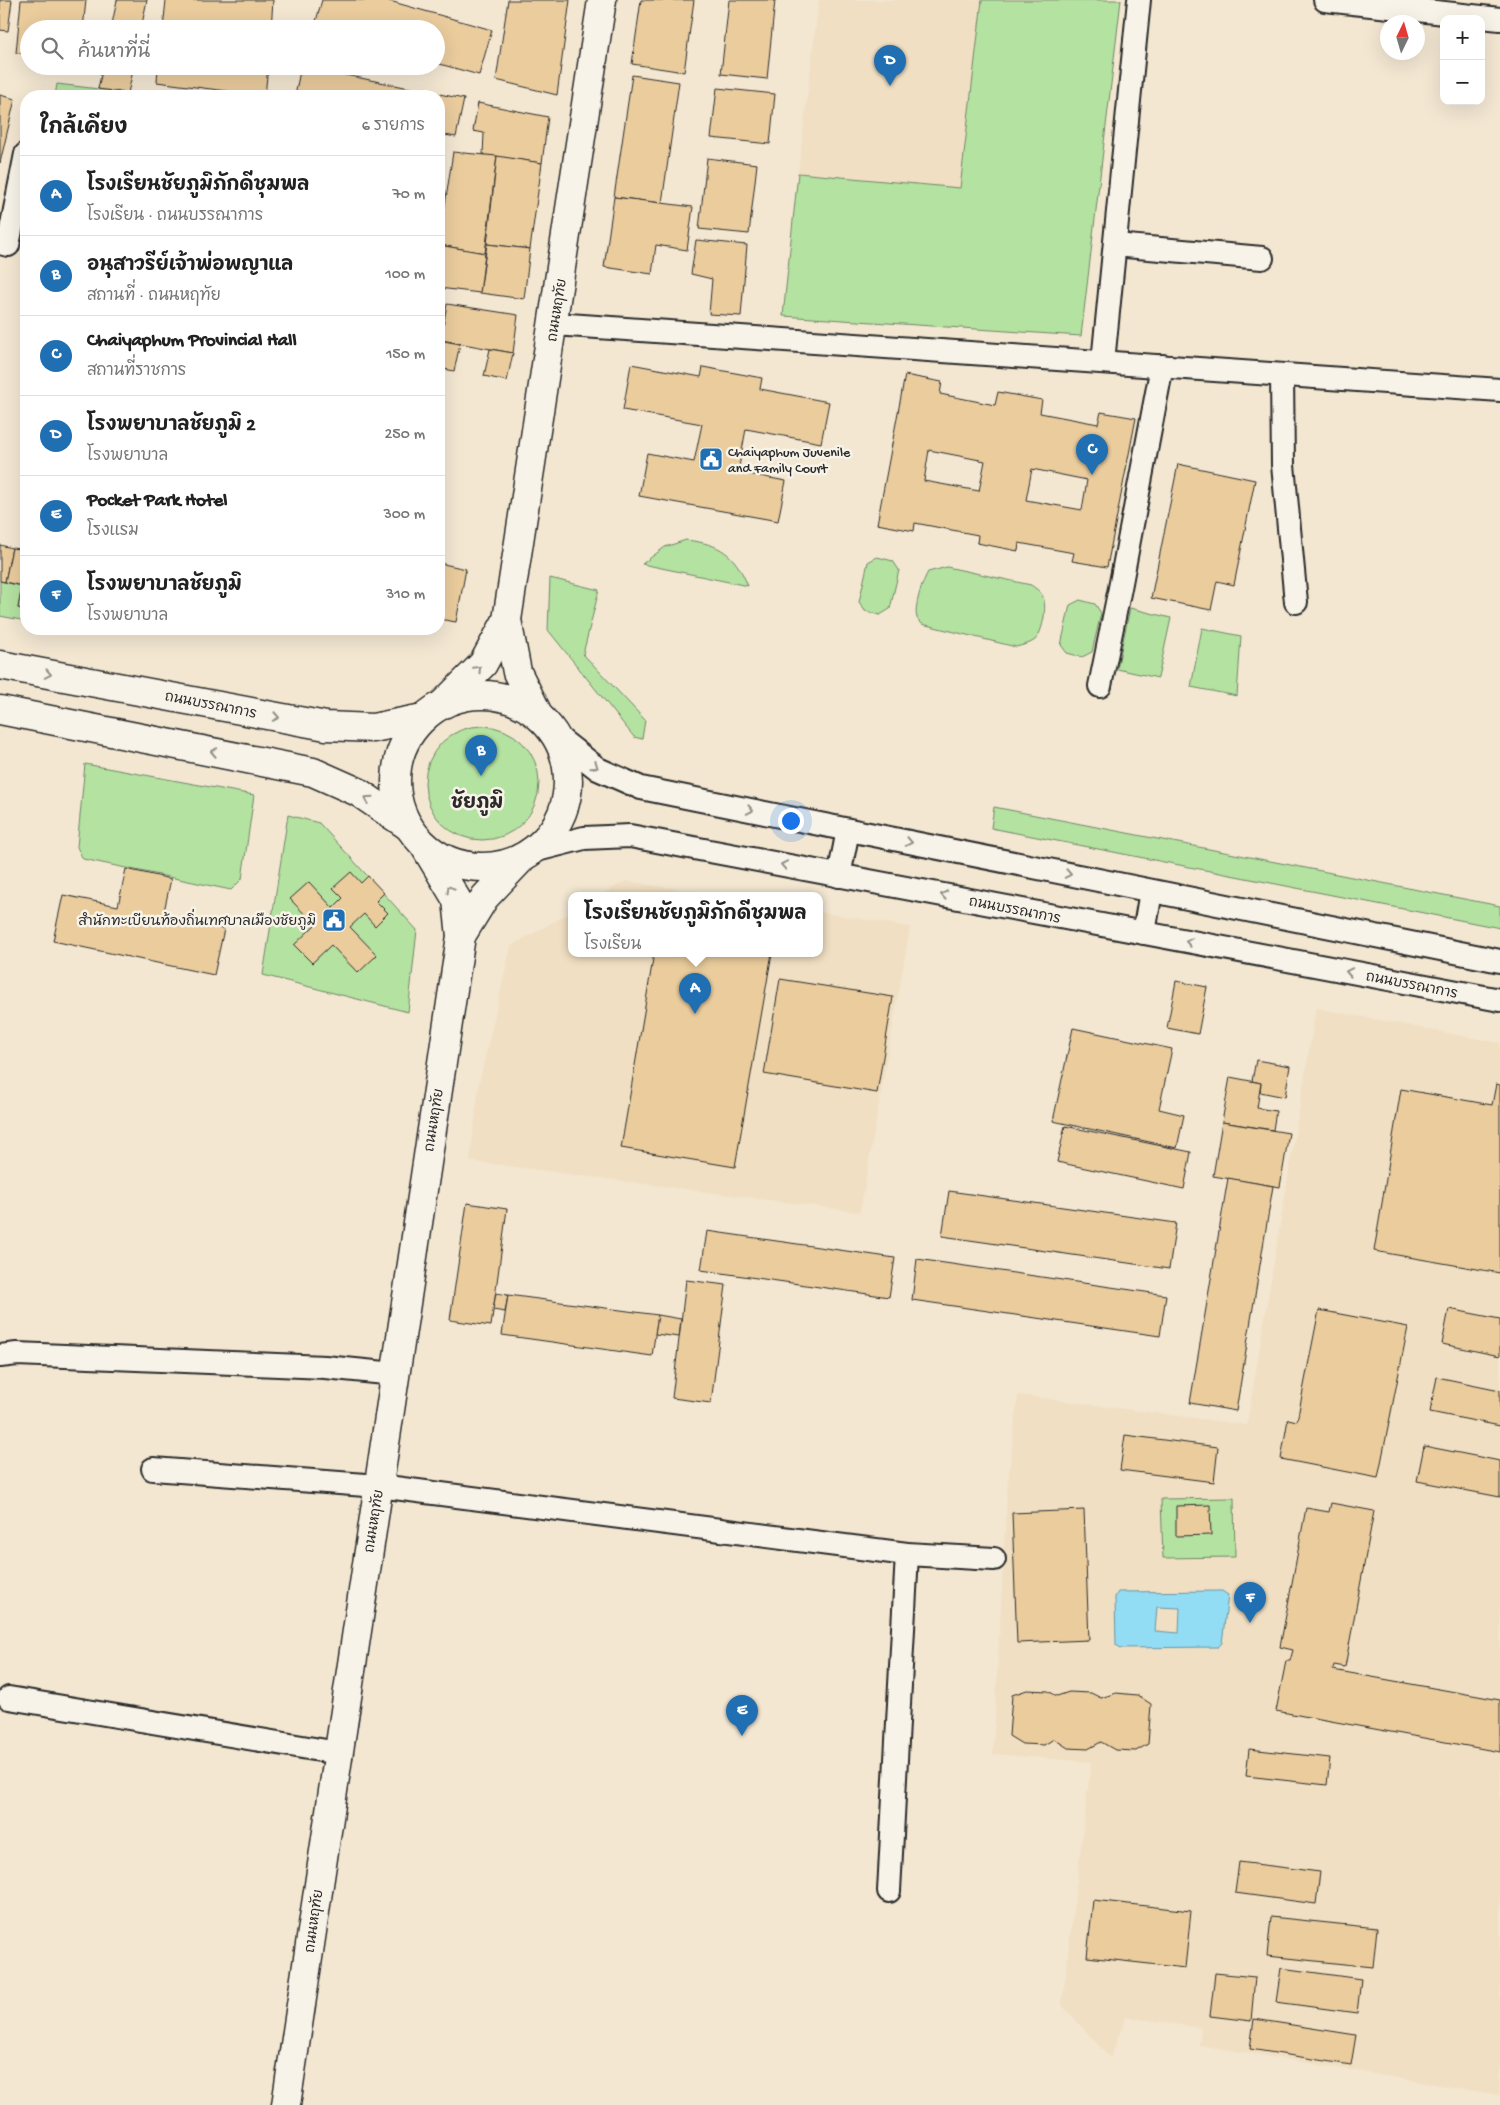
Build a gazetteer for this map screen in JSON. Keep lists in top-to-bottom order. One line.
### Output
{"streets":{"main road":["ถนนหฤทัย","ถนนบรรณาการ"]},"crossings":[["ถนนหฤทัย","ถนนบรรณาการ"]],"districts":["ชัยภูมิ"],"places":{"public building":["Chaiyaphum Juvenile and Family Court","สำนักทะเบียนท้องถิ่นเทศบาลเมืองชัยภูมิ"]},"north":"top","page":{"map_buttons":["+","−"],"search":"ค้นหาที่นี่","pins":["D","C","B","A","F","E"],"heading":["ใกล้เคียง","6 รายการ"],"list":[{"mark":"A","name":"โรงเรียนชัยภูมิภักดีชุมพล","note":"โรงเรียน · ถนนบรรณาการ","value":"70 m"},{"mark":"B","name":"อนุสาวรีย์เจ้าพ่อพญาแล","note":"สถานที่ · ถนนหฤทัย","value":"100 m"},{"mark":"C","name":"Chaiyaphum Provincial Hall","note":"สถานที่ราชการ","value":"150 m"},{"mark":"D","name":"โรงพยาบาลชัยภูมิ 2","note":"โรงพยาบาล","value":"250 m"},{"mark":"E","name":"Pocket Park Hotel","note":"โรงแรม","value":"300 m"},{"mark":"F","name":"โรงพยาบาลชัยภูมิ","note":"โรงพยาบาล","value":"310 m"}],"popup":["โรงเรียนชัยภูมิภักดีชุมพล","โรงเรียน"]}}
